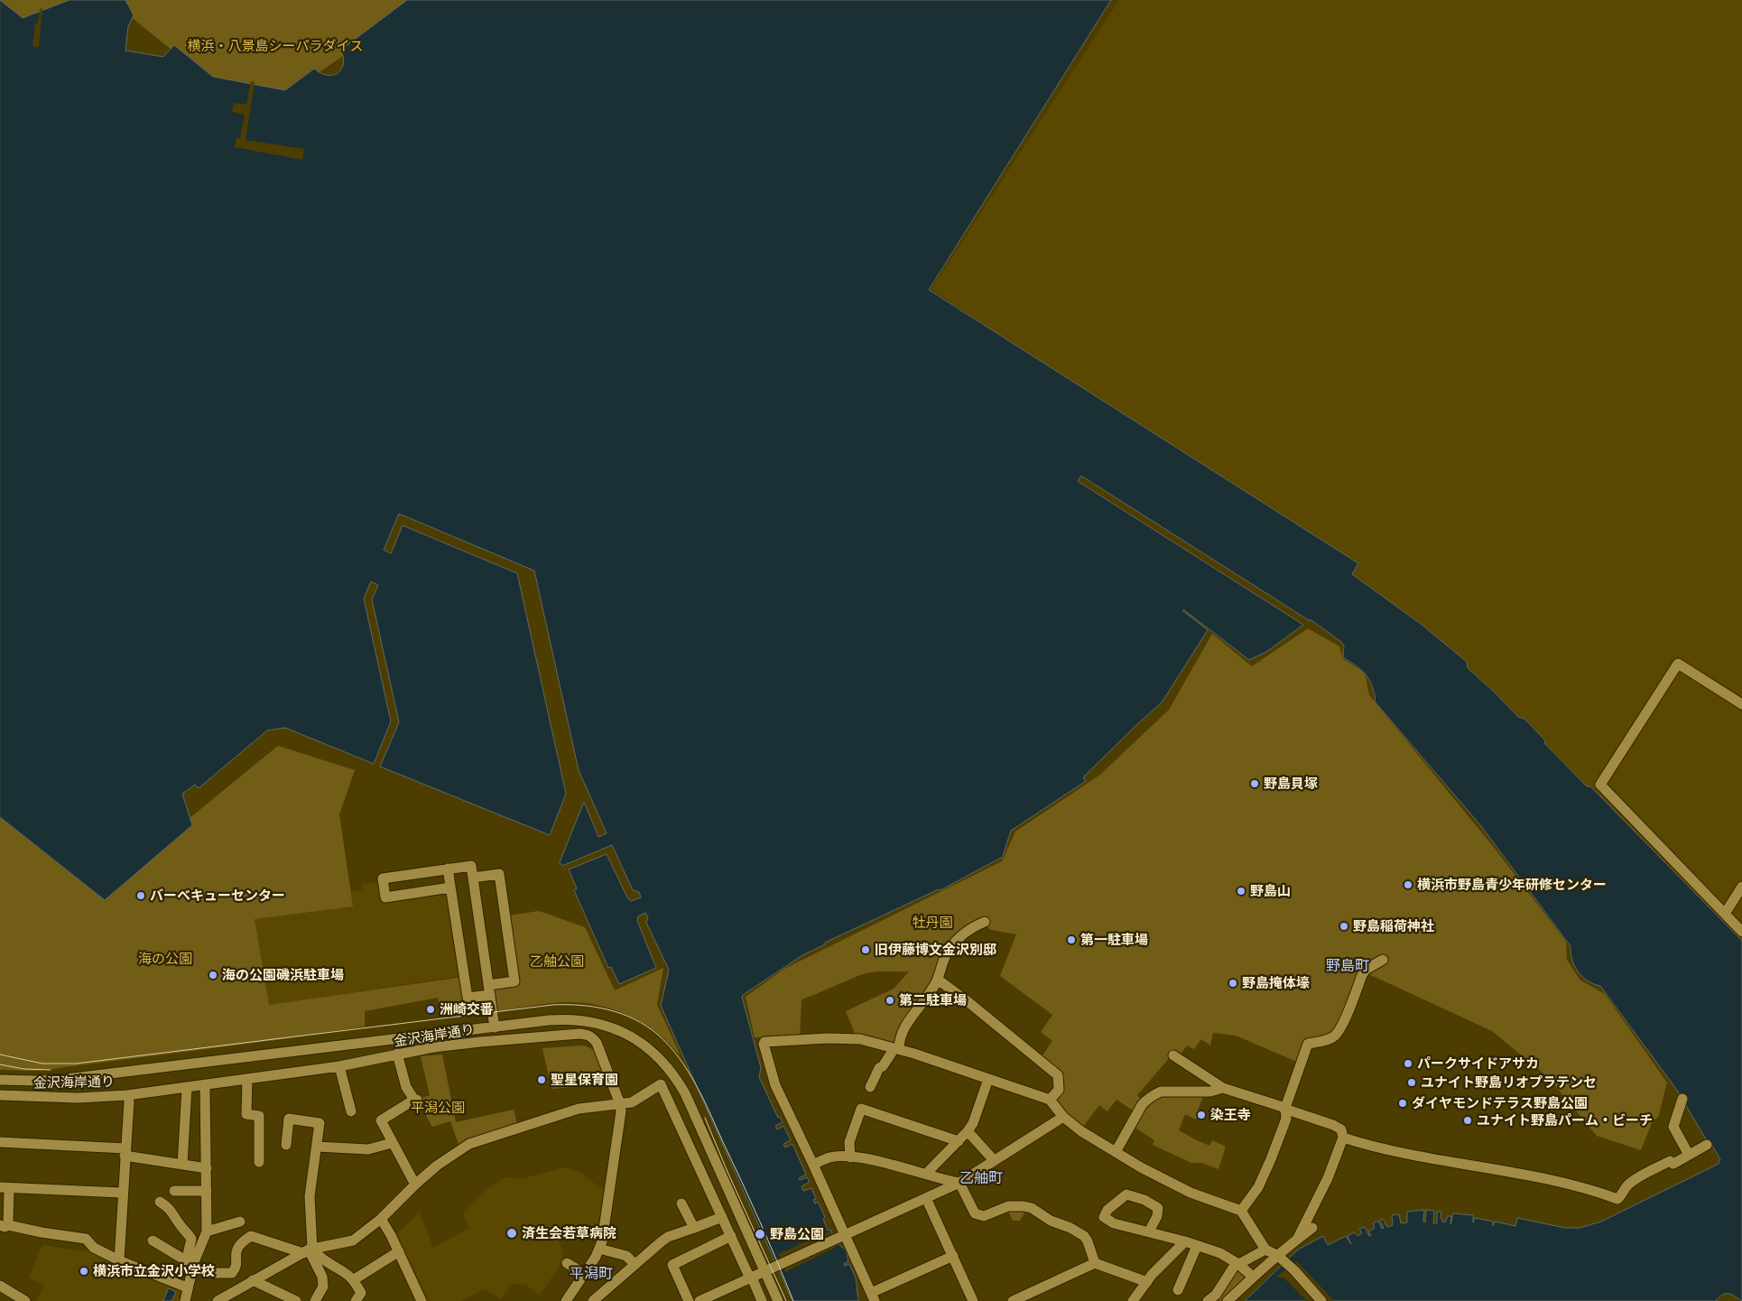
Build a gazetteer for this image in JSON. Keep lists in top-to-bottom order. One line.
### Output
{"streets":{"street":["金沢海岸通り"]},"districts":["野島町","乙舳町","平潟町"],"parks":["横浜・八景島シーパラダイス","牡丹園","海の公園","乙舳公園","平潟公園"],"places":["野島貝塚","横浜市野島青少年研修センター","野島山","バーベキューセンター","野島稲荷神社","第一駐車場","旧伊藤博文金沢別邸","海の公園磯浜駐車場","野島掩体壕","第二駐車場","洲崎交番","パークサイドアサカ","聖星保育園","ユナイト野島リオプラテンセ","ダイヤモンドテラス野島公園","染王寺","ユナイト野島パーム・ビーチ","済生会若草病院","野島公園","横浜市立金沢小学校"]}
